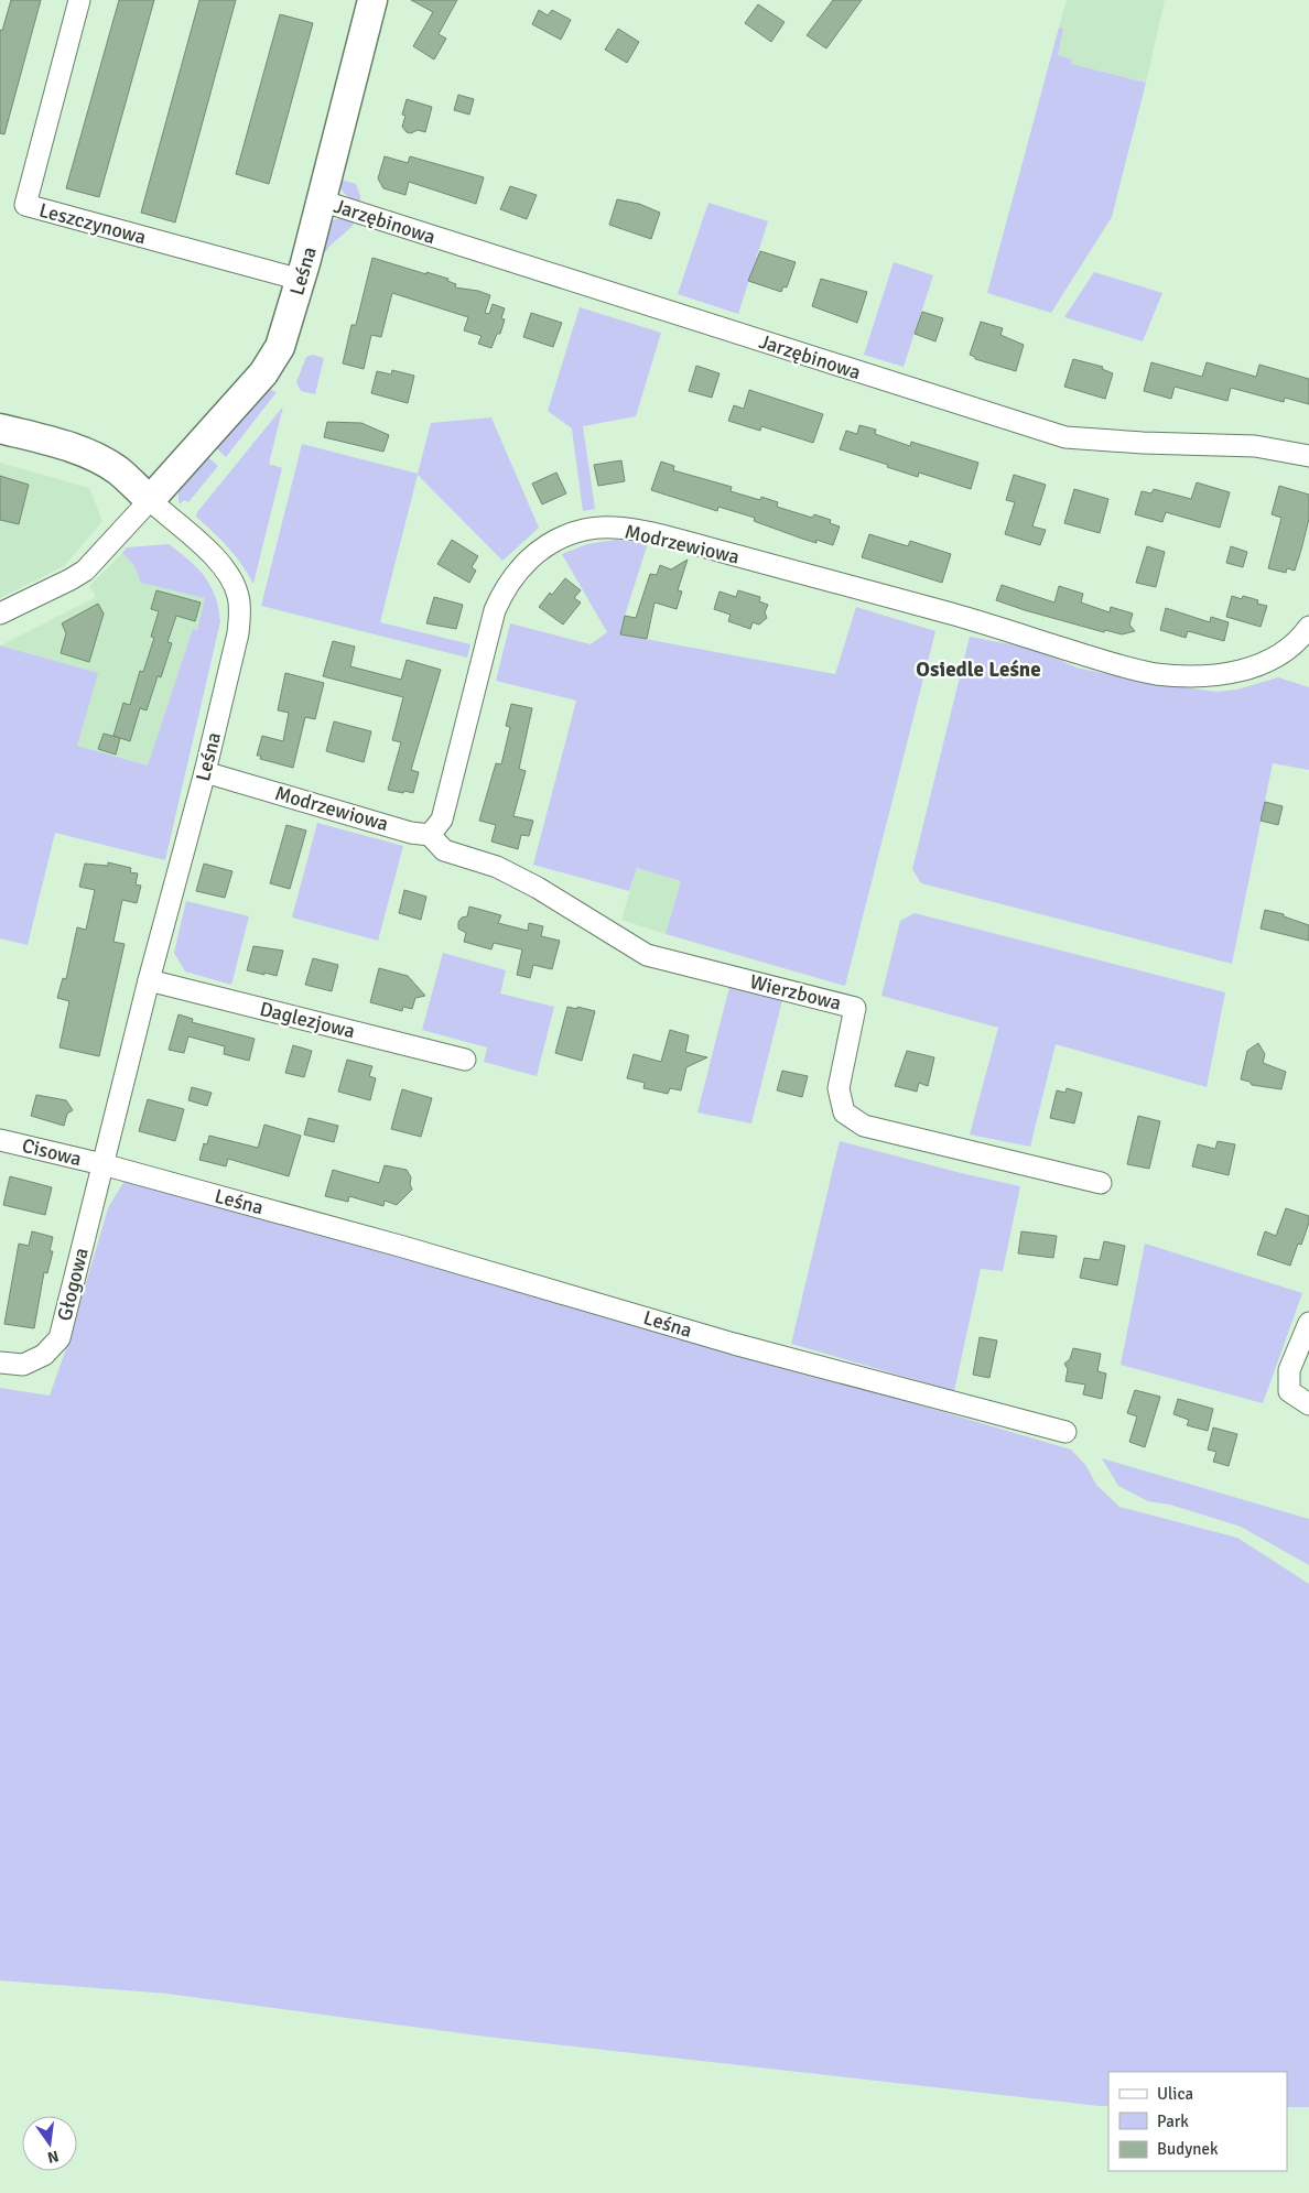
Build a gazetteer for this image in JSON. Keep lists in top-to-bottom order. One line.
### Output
{"streets":{"street":["Jarzębinowa","Leszczynowa","Leśna","Modrzewiowa","Wierzbowa","Daglezjowa","Cisowa","Głogowa"]},"crossings":[["Jarzębinowa","Leśna"],["Leszczynowa","Leśna"],["Leśna","Modrzewiowa"],["Leśna","Daglezjowa"],["Leśna","Cisowa"],["Leśna","Głogowa"],["Modrzewiowa","Wierzbowa"],["Cisowa","Głogowa"]],"districts":["Osiedle Leśne"],"legend":["Ulica","Park","Budynek"],"north":"bottom"}
